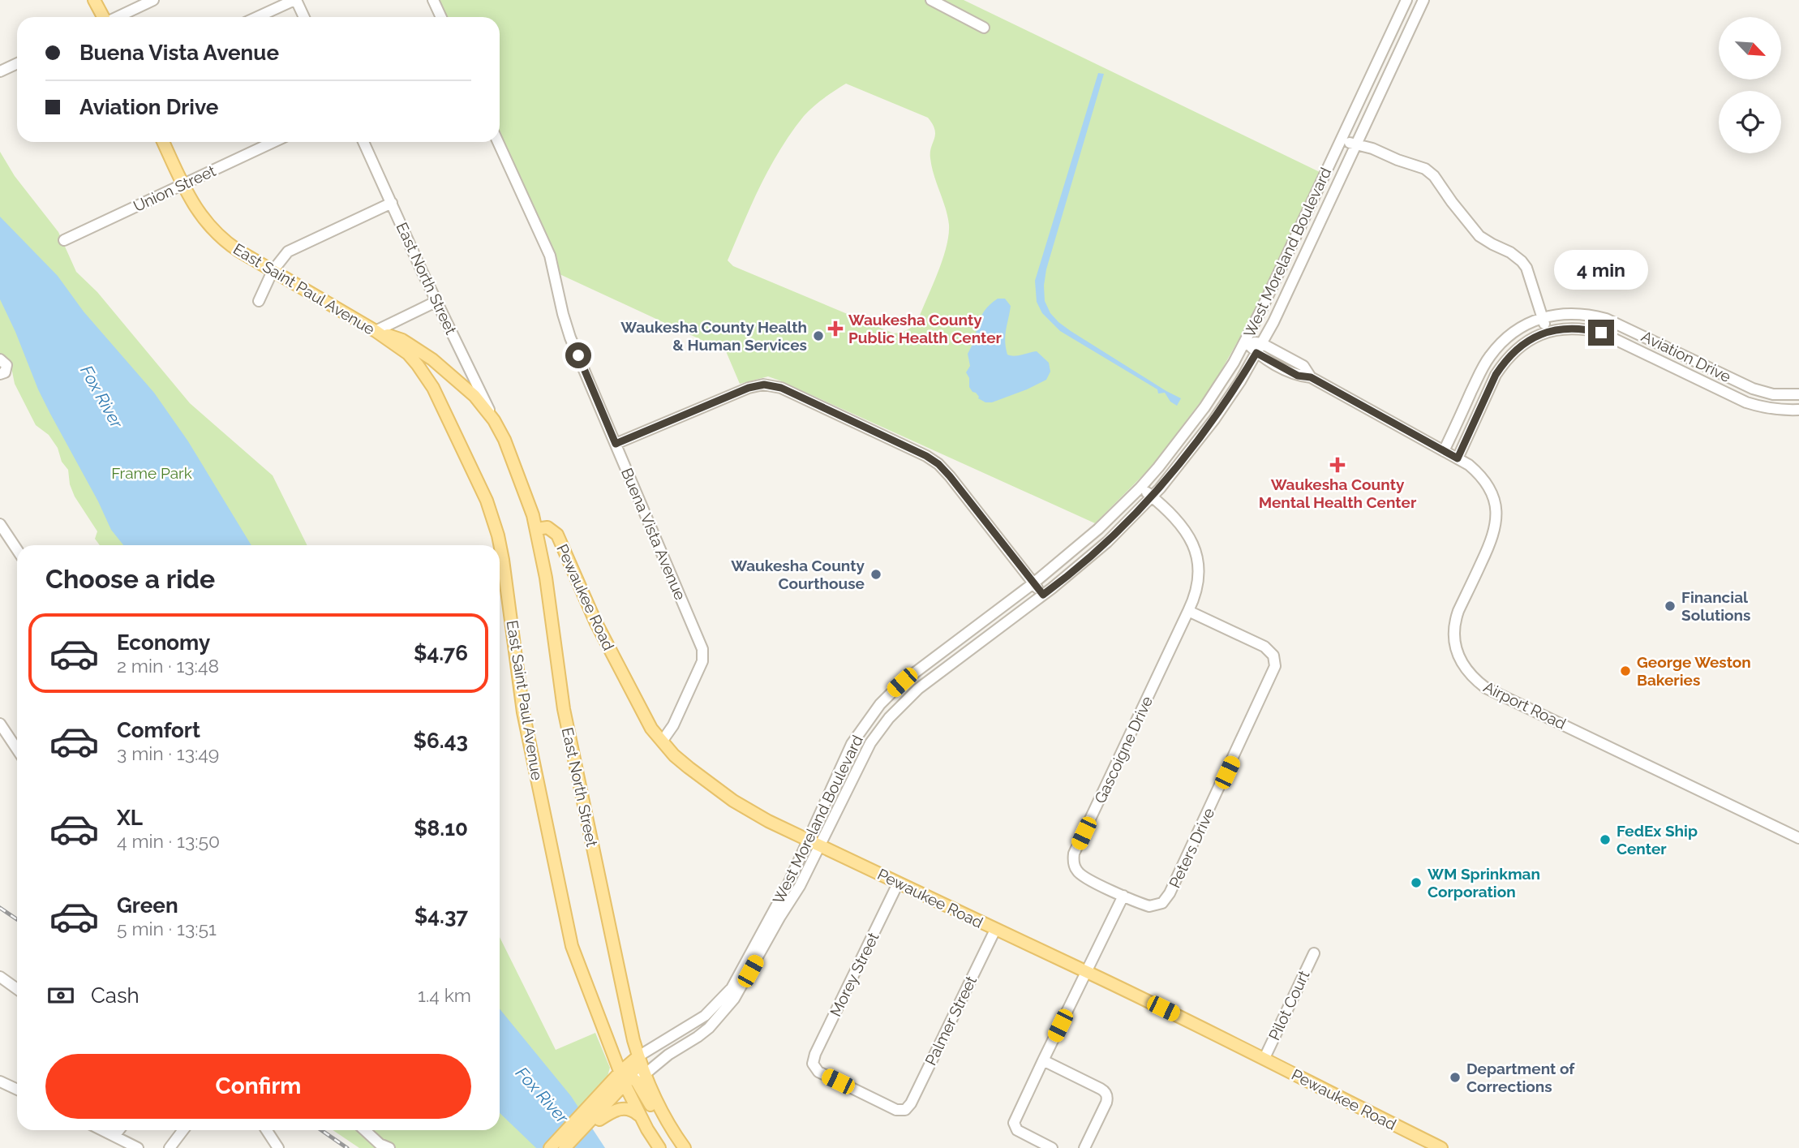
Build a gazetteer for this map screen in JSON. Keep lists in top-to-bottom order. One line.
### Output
{"streets":{"main road":["West Moreland Boulevard","East North Street","East Saint Paul Avenue","Pewaukee Road"],"street":["Union Street","Aviation Drive","Buena Vista Avenue","Airport Road","Gascoigne Drive","Peters Drive","Morey Street","Pilot Court","Palmer Street"]},"crossings":[["Union Street","East Saint Paul Avenue"],["West Moreland Boulevard","East North Street"],["West Moreland Boulevard","East Saint Paul Avenue"],["West Moreland Boulevard","Pewaukee Road"],["West Moreland Boulevard","Airport Road"],["West Moreland Boulevard","Gascoigne Drive"],["East North Street","East Saint Paul Avenue"],["East North Street","Pewaukee Road"],["Aviation Drive","Airport Road"],["Buena Vista Avenue","Pewaukee Road"],["Pewaukee Road","Morey Street"],["Pewaukee Road","Pilot Court"],["Pewaukee Road","Palmer Street"],["Gascoigne Drive","Peters Drive"],["Morey Street","Palmer Street"]],"water":["Fox River"],"parks":["Frame Park"],"places":{"health":["Waukesha County Public Health Center","Waukesha County Mental Health Center"],"other":["Waukesha County Health & Human Services","Waukesha County Courthouse","Financial Solutions","George Weston Bakeries","FedEx Ship Center","WM Sprinkman Corporation","Department of Corrections"]},"north":"bottom right","page":{"banner":["Buena Vista Avenue","Aviation Drive"],"bubble":"4 min","heading":"Choose a ride","list":[{"name":"Economy","note":"2 min · 13:48","value":"$4.76"},{"name":"Comfort","note":"3 min · 13:49","value":"$6.43"},{"name":"XL","note":"4 min · 13:50","value":"$8.10"},{"name":"Green","note":"5 min · 13:51","value":"$4.37"}],"pay":["Cash","1.4 km"],"buttons":"Confirm"}}
